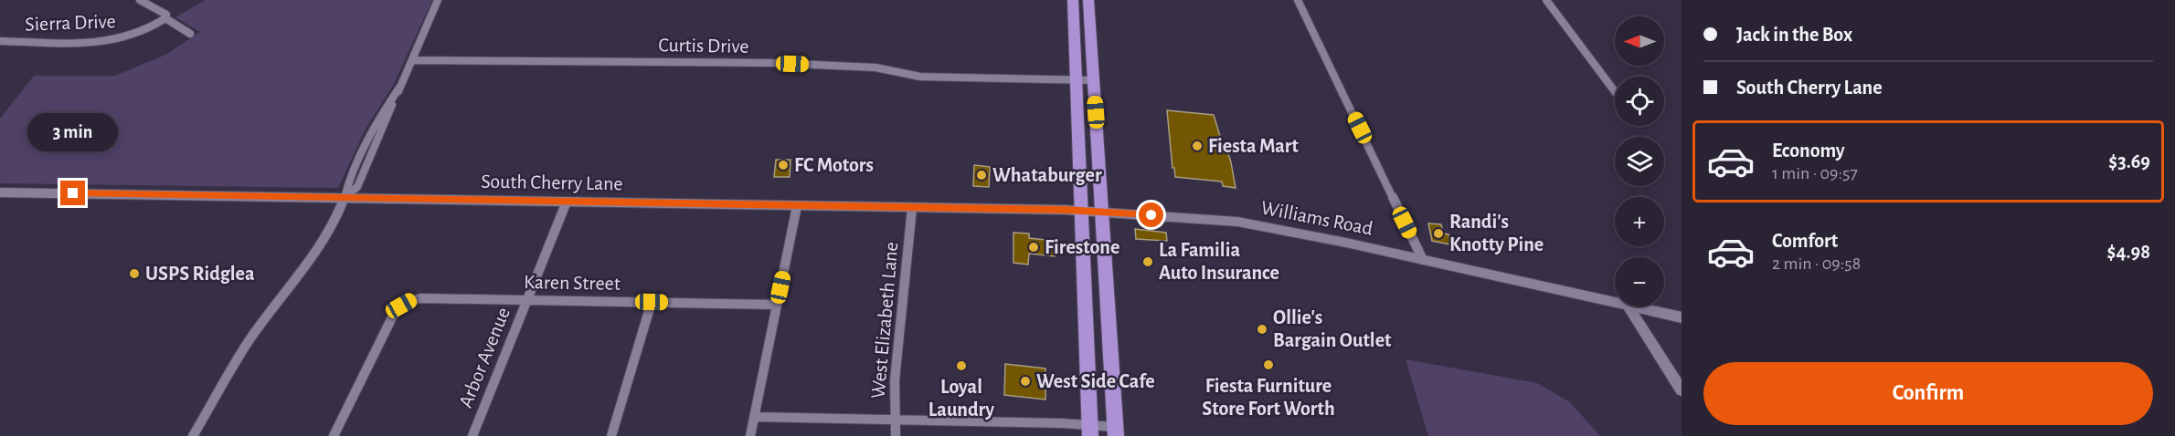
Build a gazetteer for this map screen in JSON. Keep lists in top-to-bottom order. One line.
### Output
{"streets":{"street":["Sierra Drive","Curtis Drive","South Cherry Lane","Williams Road","Karen Street","West Elizabeth Lane","Arbor Avenue"]},"crossings":[["South Cherry Lane","Williams Road"],["South Cherry Lane","West Elizabeth Lane"],["South Cherry Lane","Arbor Avenue"],["Karen Street","Arbor Avenue"]],"places":["Fiesta Mart","FC Motors","Whataburger","Randi's Knotty Pine","Firestone","La Familia Auto Insurance","USPS Ridglea","Ollie's Bargain Outlet","Fiesta Furniture Store Fort Worth","Loyal Laundry","West Side Cafe"],"north":"left","page":{"banner":["Jack in the Box","South Cherry Lane"],"map_buttons":["+","−"],"bubble":"3 min","list":[{"name":"Economy","note":"1 min · 09:57","value":"$3.69"},{"name":"Comfort","note":"2 min · 09:58","value":"$4.98"}],"buttons":"Confirm"}}
